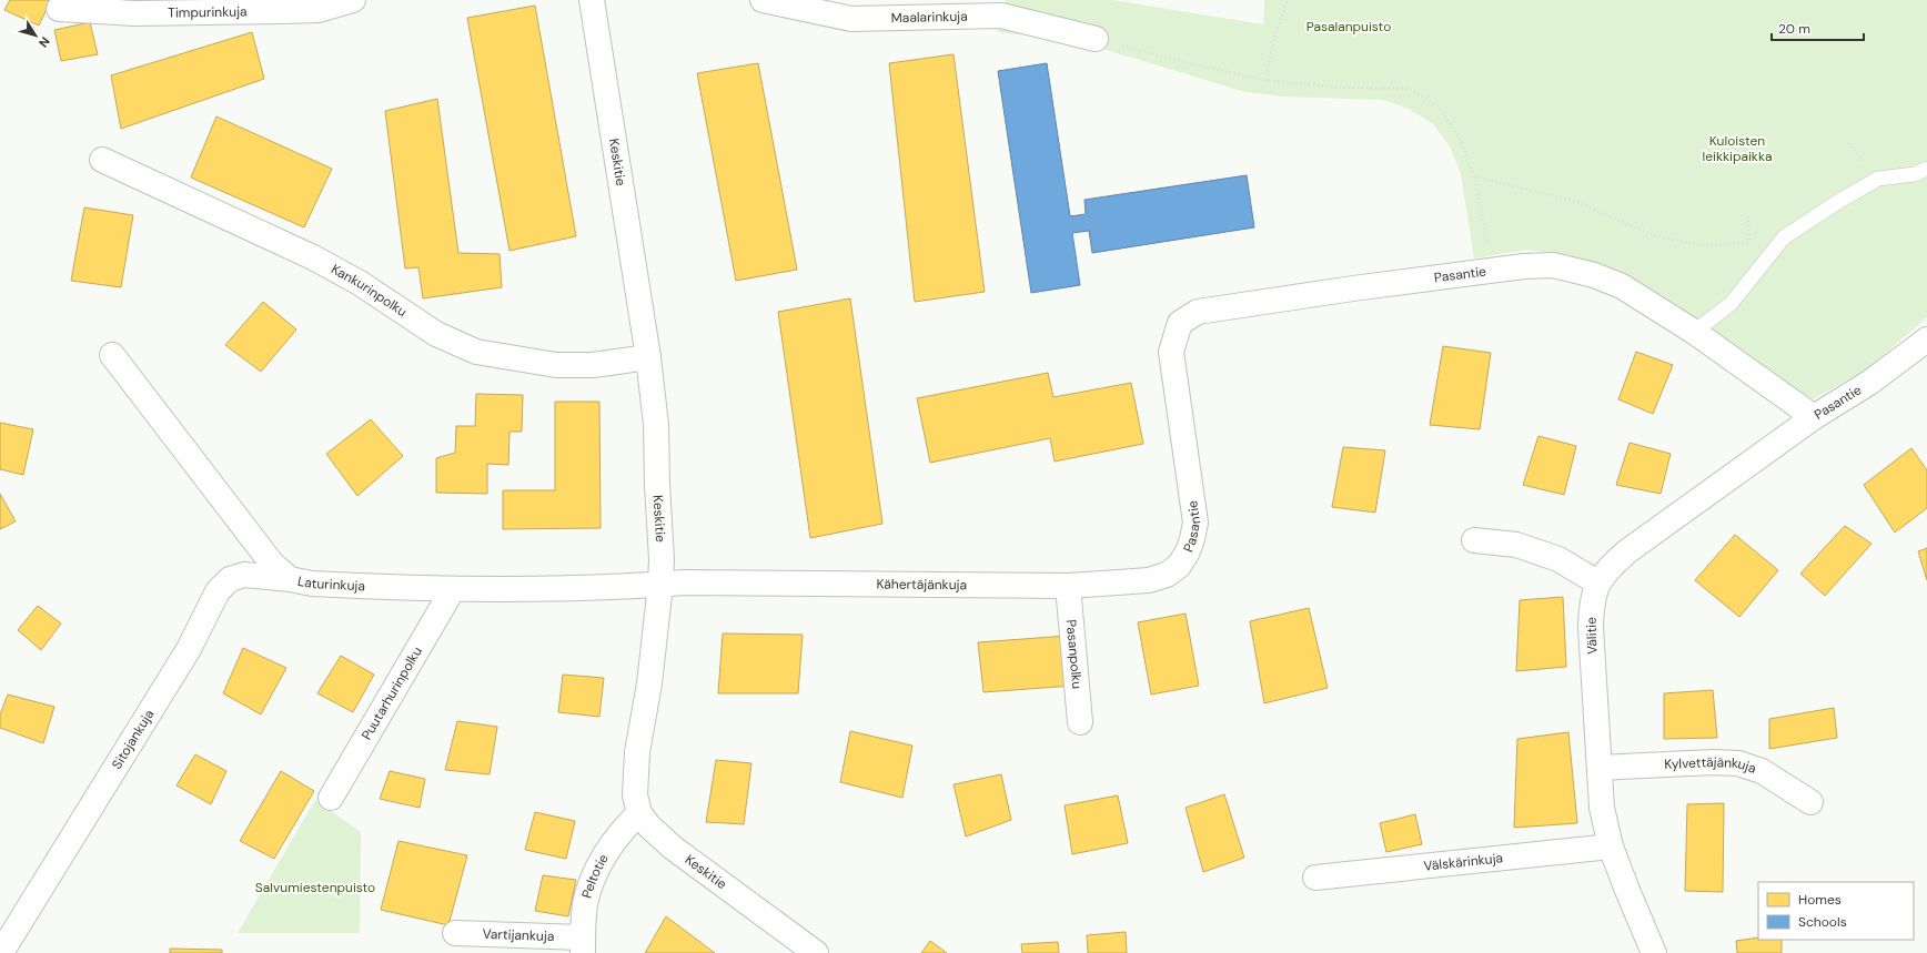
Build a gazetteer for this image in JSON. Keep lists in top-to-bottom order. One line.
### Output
{"streets":{"street":["Timpurinkuja","Maalarinkuja","Keskitie","Pasantie","Kankurinpolku","Laturinkuja","Kähertäjänkuja","Välitie","Pasanpolku","Puutarhurinpolku","Sitojankuja","Kylvettäjänkuja","Välskärinkuja","Peltotie","Vartijankuja"]},"crossings":[["Keskitie","Kankurinpolku"],["Keskitie","Laturinkuja"],["Keskitie","Kähertäjänkuja"],["Keskitie","Peltotie"],["Pasantie","Kähertäjänkuja"],["Pasantie","Välitie"],["Laturinkuja","Kähertäjänkuja"],["Laturinkuja","Puutarhurinpolku"],["Laturinkuja","Sitojankuja"],["Kähertäjänkuja","Pasanpolku"],["Välitie","Kylvettäjänkuja"],["Välitie","Välskärinkuja"],["Peltotie","Vartijankuja"]],"parks":["Pasalanpuisto","Kuloisten leikkipaikka","Salvumiestenpuisto"],"legend":["Homes","Schools"],"scale_bar":"20 m","north":"bottom right"}
